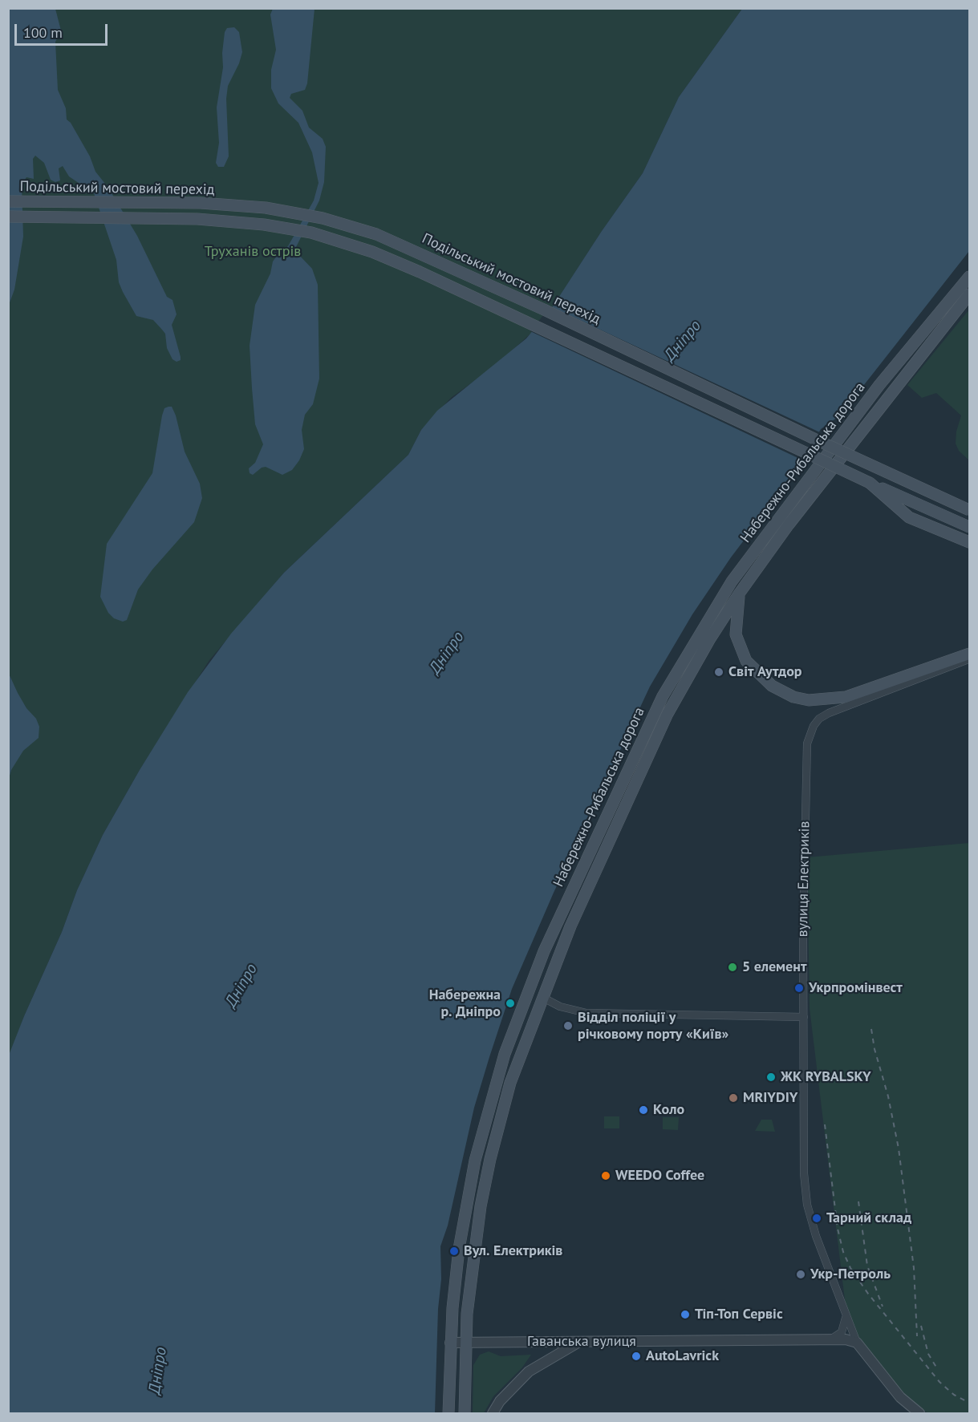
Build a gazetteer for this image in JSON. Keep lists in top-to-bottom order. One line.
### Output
{"streets":{"main road":["Подільський мостовий перехід","Набережно-Рибальська дорога"],"street":["вулиця Електриків","Гаванська вулиця"]},"crossings":[["Набережно-Рибальська дорога","Гаванська вулиця"],["вулиця Електриків","Гаванська вулиця"]],"water":["Дніпро"],"parks":["Труханів острів"],"places":["Світ Аутдор","5 елемент","Укрпромінвест","Набережна р. Дніпро","Відділ поліції у річковому порту «Київ»","ЖК RYBALSKY","MRIYDIY","Коло","WEEDO Coffee","Тарний склад","Вул. Електриків","Укр-Петроль","Тіп-Топ Сервіс","AutoLavrick"],"scale_bar":"100 m"}
